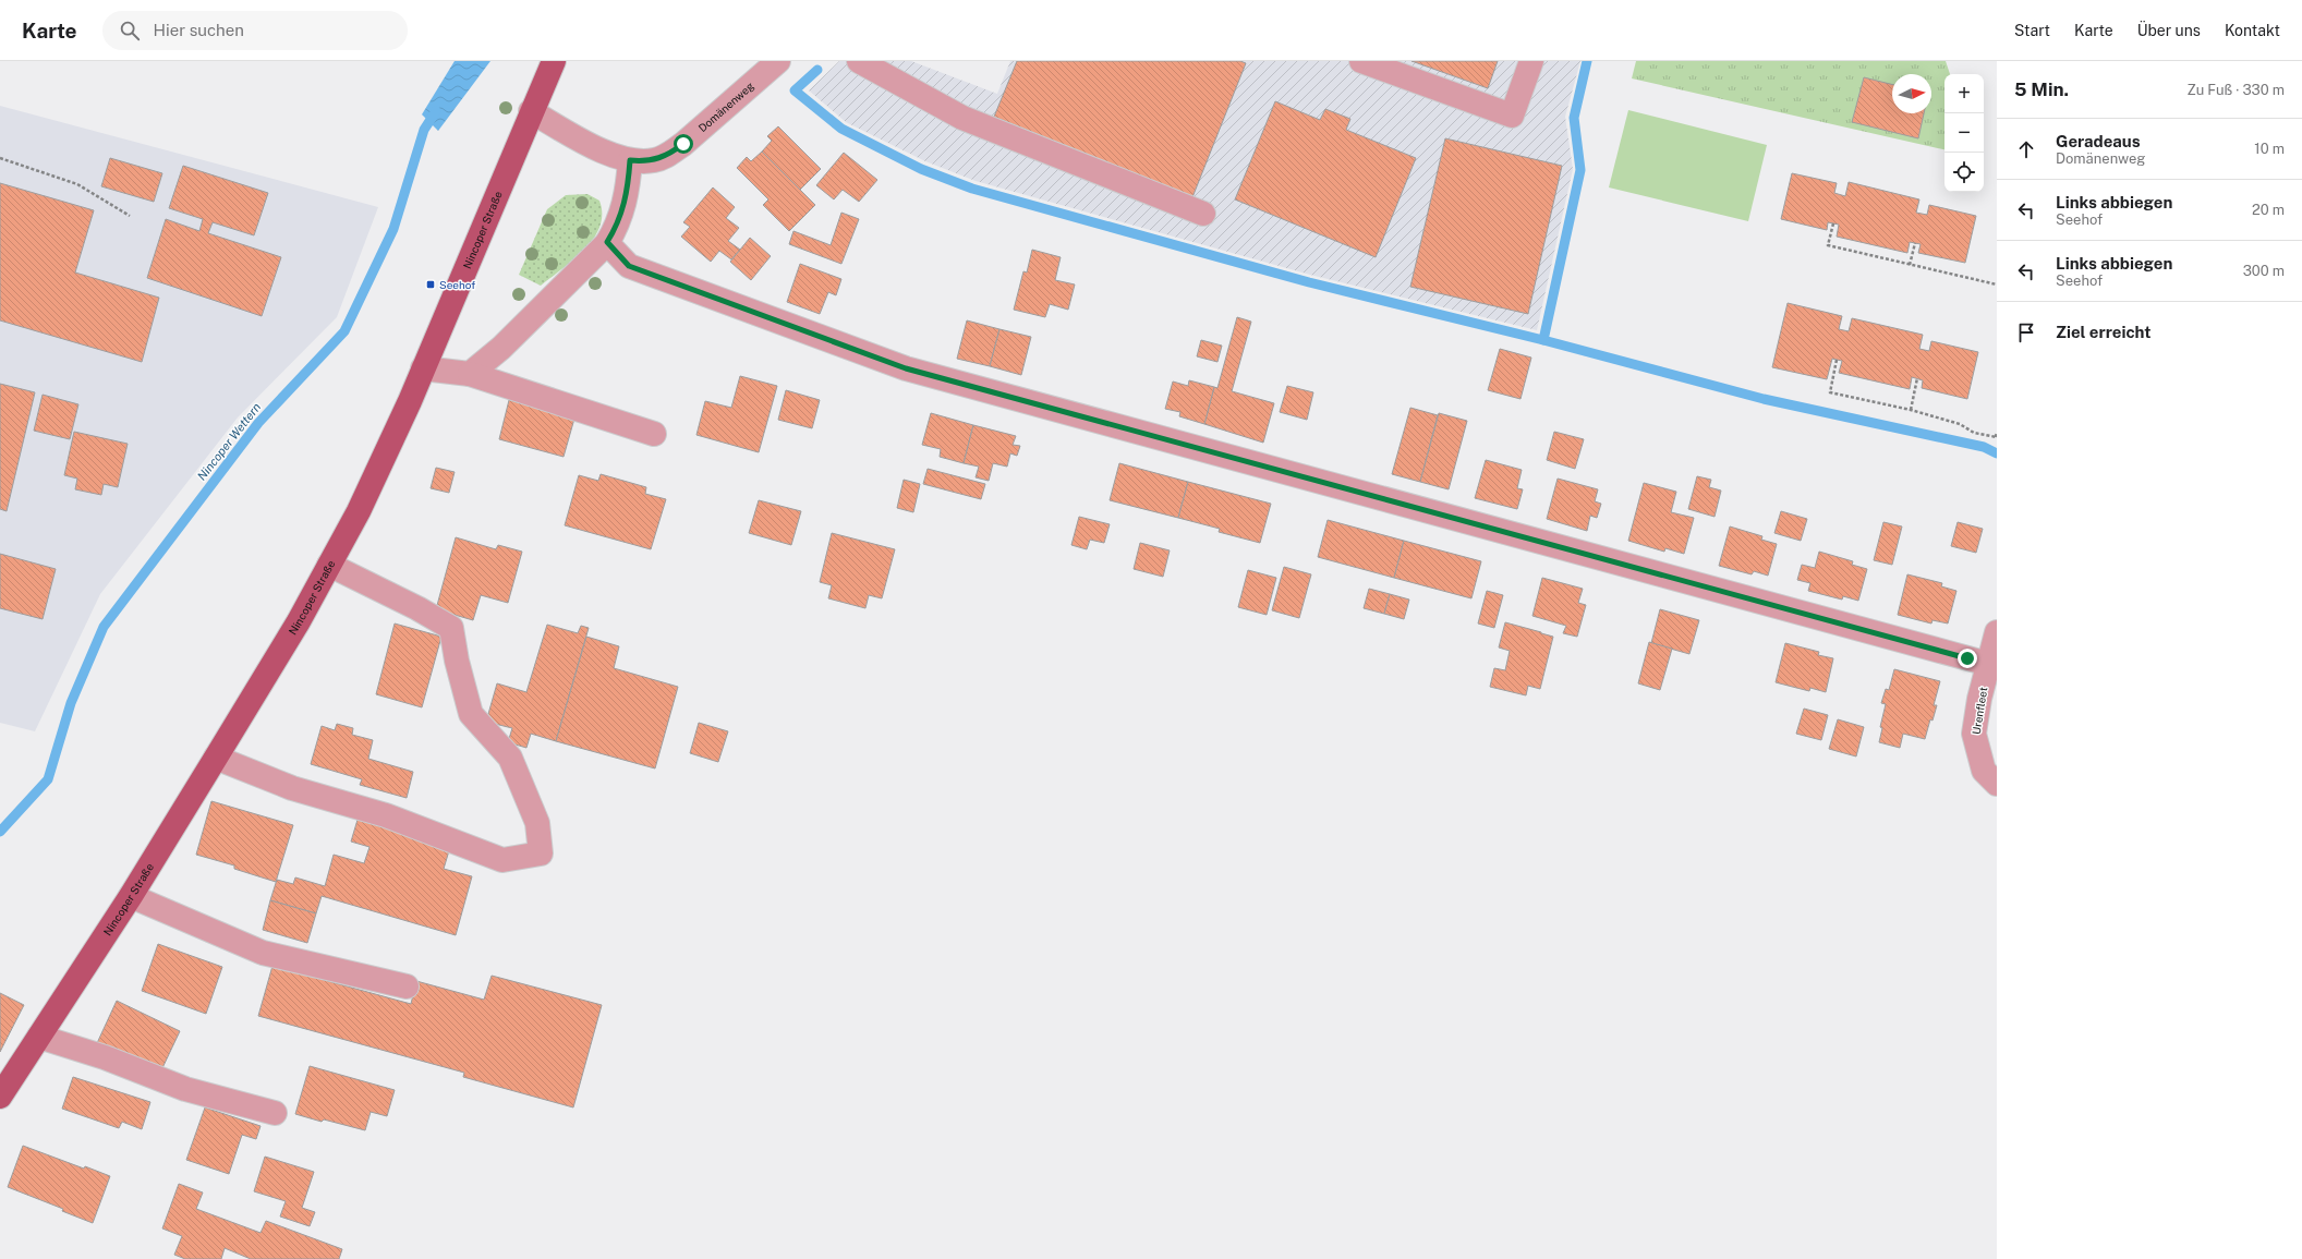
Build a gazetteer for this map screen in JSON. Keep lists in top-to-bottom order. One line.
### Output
{"streets":{"main road":["Nincoper Straße"],"street":["Domänenweg","Urenfleet"]},"crossings":[["Domänenweg","Nincoper Straße"]],"water":["Nincoper Wettern"],"places":{"transit":["Seehof"]},"north":"right","page":{"header":"Karte","search":"Hier suchen","nav":["Start","Karte","Über uns","Kontakt"],"heading":["5 Min.","Zu Fuß · 330 m"],"map_buttons":["+","−"],"list":[["Geradeaus","Domänenweg","10 m"],["Links abbiegen","Seehof","20 m"],["Links abbiegen","Seehof","300 m"],"Ziel erreicht"]}}
